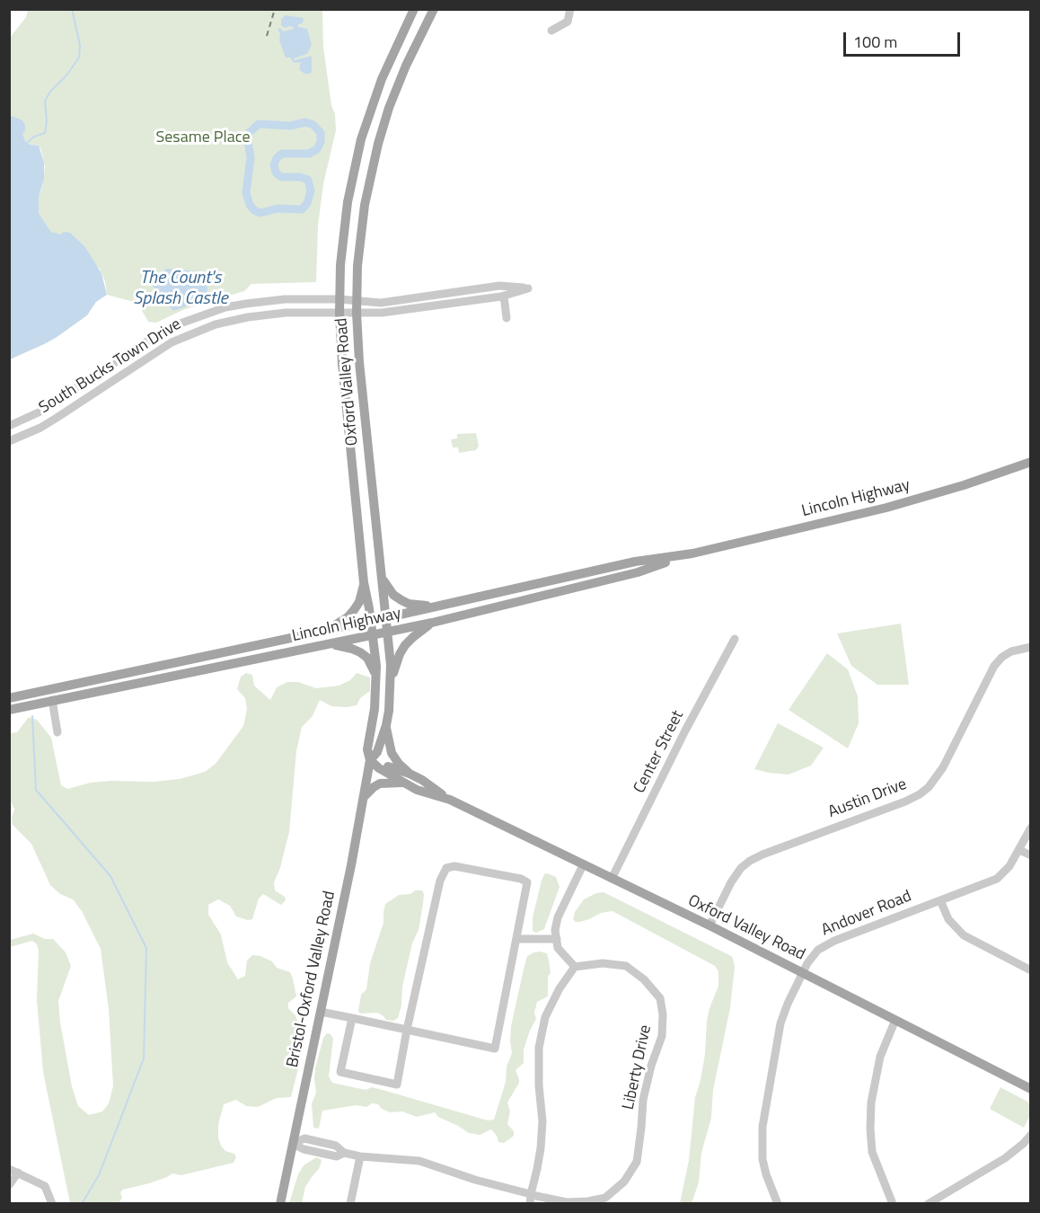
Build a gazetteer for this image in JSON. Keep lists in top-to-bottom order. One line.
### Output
{"streets":{"main road":["Oxford Valley Road","Lincoln Highway","Bristol-Oxford Valley Road"],"street":["South Bucks Town Drive","Center Street","Austin Drive","Andover Road","Liberty Drive"]},"crossings":[["South Bucks Town Drive","Oxford Valley Road"],["Oxford Valley Road","Lincoln Highway"],["Oxford Valley Road","Center Street"],["Oxford Valley Road","Austin Drive"],["Oxford Valley Road","Andover Road"],["Oxford Valley Road","Bristol-Oxford Valley Road"],["Bristol-Oxford Valley Road","Liberty Drive"]],"water":["The Count's Splash Castle"],"parks":["Sesame Place"],"scale_bar":"100 m"}
